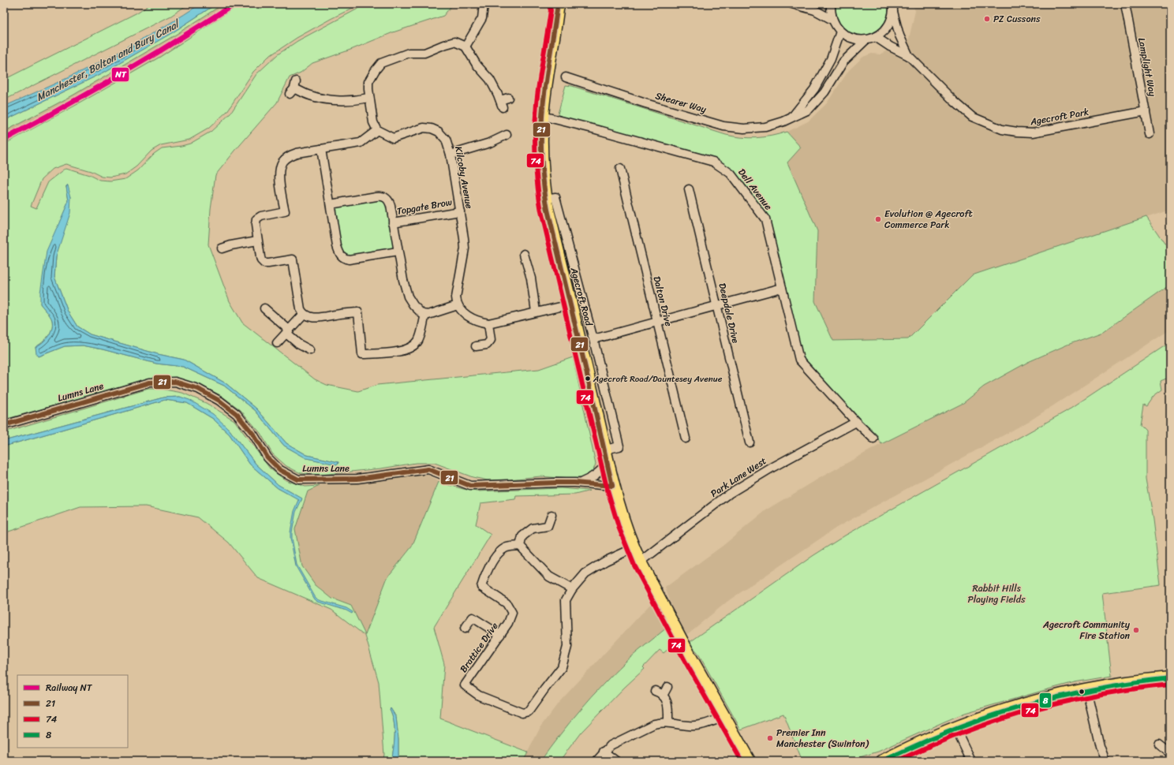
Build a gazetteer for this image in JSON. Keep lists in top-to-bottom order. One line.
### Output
{"streets":{"main road":["Agecroft Road"],"street":["Lamplight Way","Shearer Way","Agecroft Park","Kilcoby Avenue","Dell Avenue","Topgate Brow","Dalton Drive","Deepdale Drive","Lumns Lane","Park Lane West","Brattice Drive"]},"crossings":[["Lamplight Way","Agecroft Park"],["Kilcoby Avenue","Topgate Brow"],["Dell Avenue","Agecroft Road"],["Dell Avenue","Park Lane West"],["Agecroft Road","Lumns Lane"],["Agecroft Road","Park Lane West"],["Agecroft Road","Brattice Drive"]],"water":["Manchester, Bolton and Bury Canal"],"parks":["Rabbit Hills Playing Fields"],"places":["PZ Cussons","Evolution @ Agecroft Commerce Park","Agecroft Road/Dauntesey Avenue","Agecroft Community Fire Station","Premier Inn Manchester (Swinton)"],"lines":["rail line NT","transit line 74","transit line 21","transit line 8"],"legend":["Railway NT","21","74","8"]}
